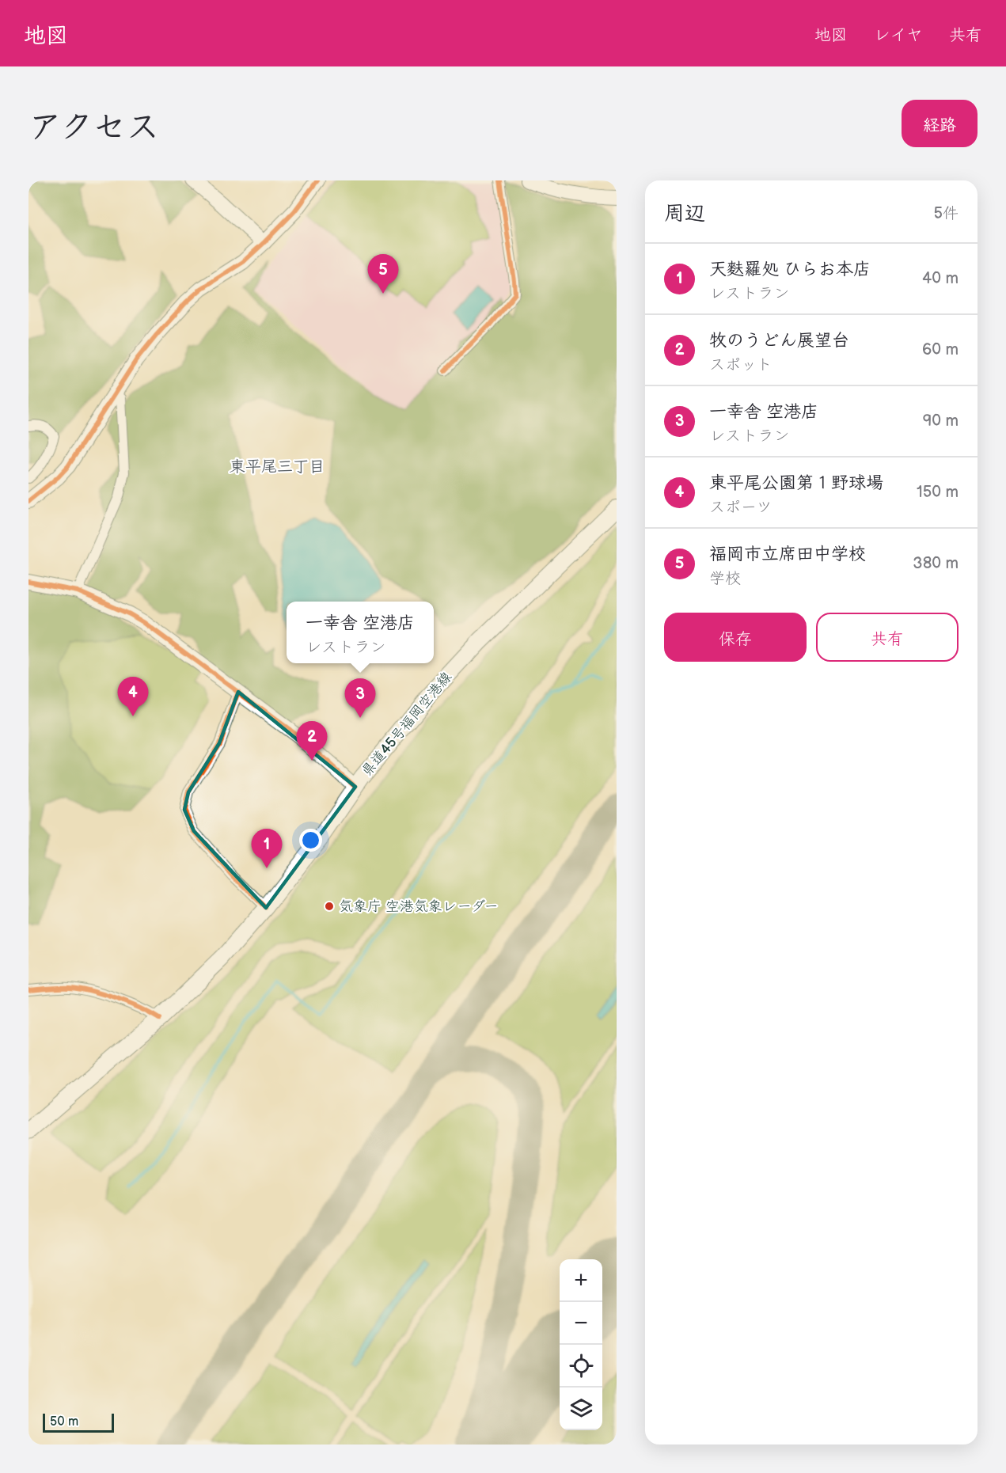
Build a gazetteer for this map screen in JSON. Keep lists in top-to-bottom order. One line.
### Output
{"streets":{"main road":["県道45号福岡空港線"]},"districts":["東平尾三丁目"],"places":["気象庁 空港気象レーダー"],"scale_bar":"50 m","page":{"header":"地図","nav":["地図","レイヤ","共有"],"title":"アクセス","buttons":["経路",["保存","共有"]],"heading":["周辺","5件"],"list":[{"mark":"1","name":"天麩羅処 ひらお本店","note":"レストラン","value":"40 m"},{"mark":"2","name":"牧のうどん展望台","note":"スポット","value":"60 m"},{"mark":"3","name":"一幸舎 空港店","note":"レストラン","value":"90 m"},{"mark":"4","name":"東平尾公園第１野球場","note":"スポーツ","value":"150 m"},{"mark":"5","name":"福岡市立席田中学校","note":"学校","value":"380 m"}],"pins":["5","4","3","2","1"],"popup":["一幸舎 空港店","レストラン"],"map_buttons":["+","−"],"scale":"50 m"}}
